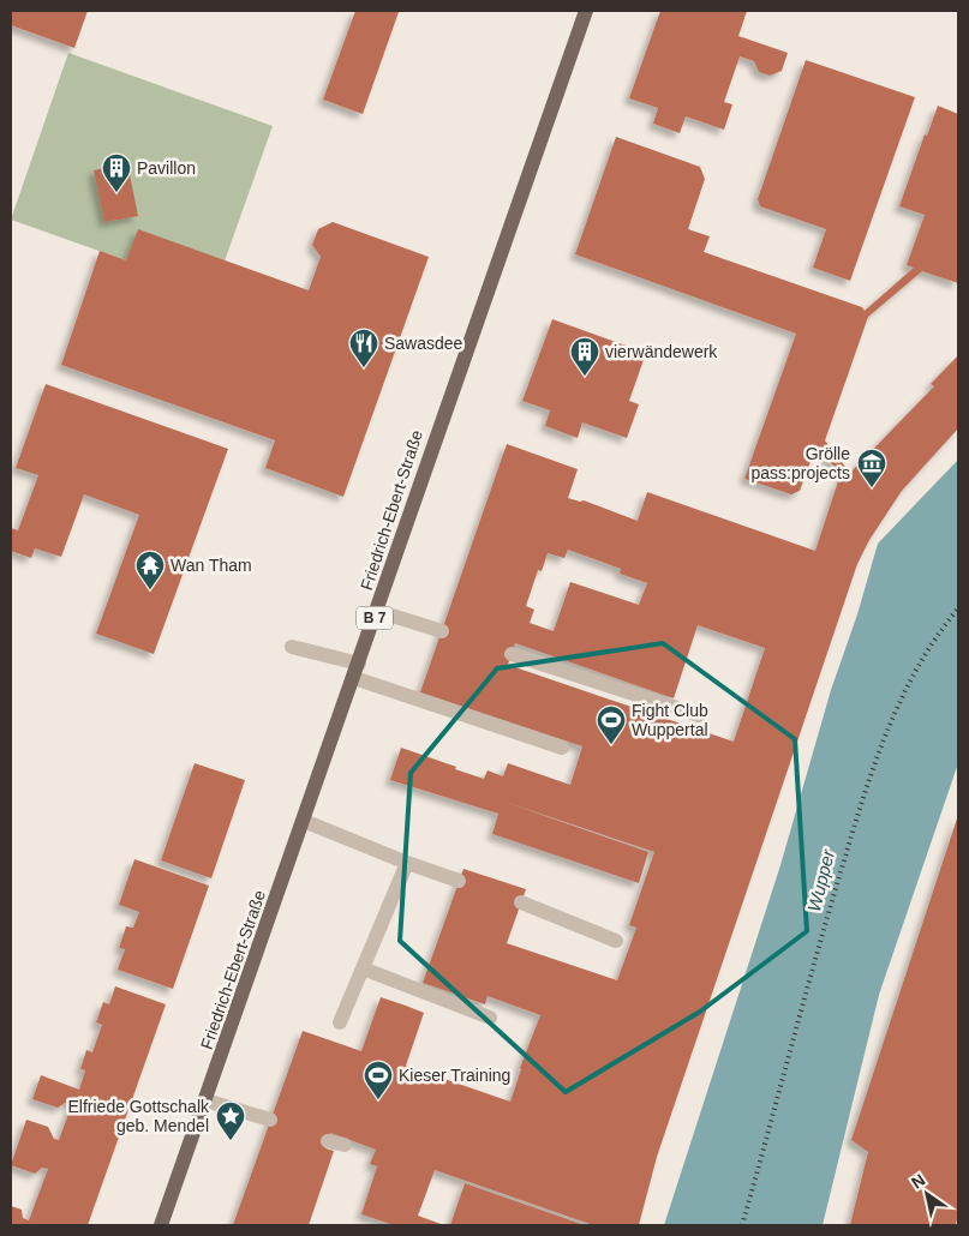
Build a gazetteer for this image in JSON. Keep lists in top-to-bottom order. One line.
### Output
{"streets":{"main road":["Friedrich-Ebert-Straße","B 7"]},"water":["Wupper"],"places":{"building":["Pavillon","vierwändewerk"],"restaurant":["Sawasdee"],"museum":["Grölle pass:projects"],"temple":["Wan Tham"],"sports":["Fight Club Wuppertal","Kieser Training"],"place":["Elfriede Gottschalk geb. Mendel"]},"north":"top left"}
